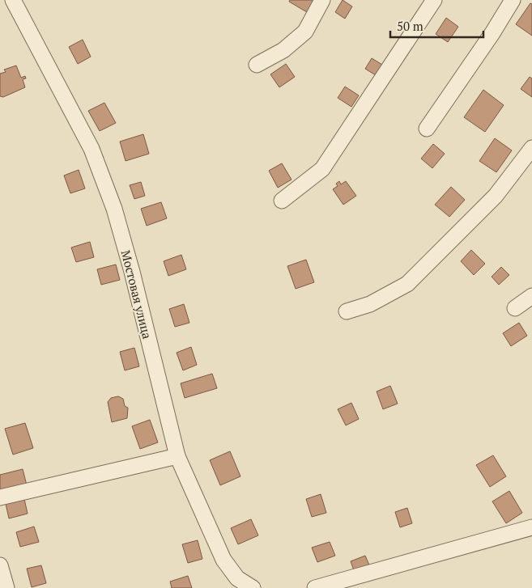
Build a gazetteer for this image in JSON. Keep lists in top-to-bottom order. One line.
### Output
{"streets":{"street":["Мостовая улица"]},"scale_bar":"50 m"}
